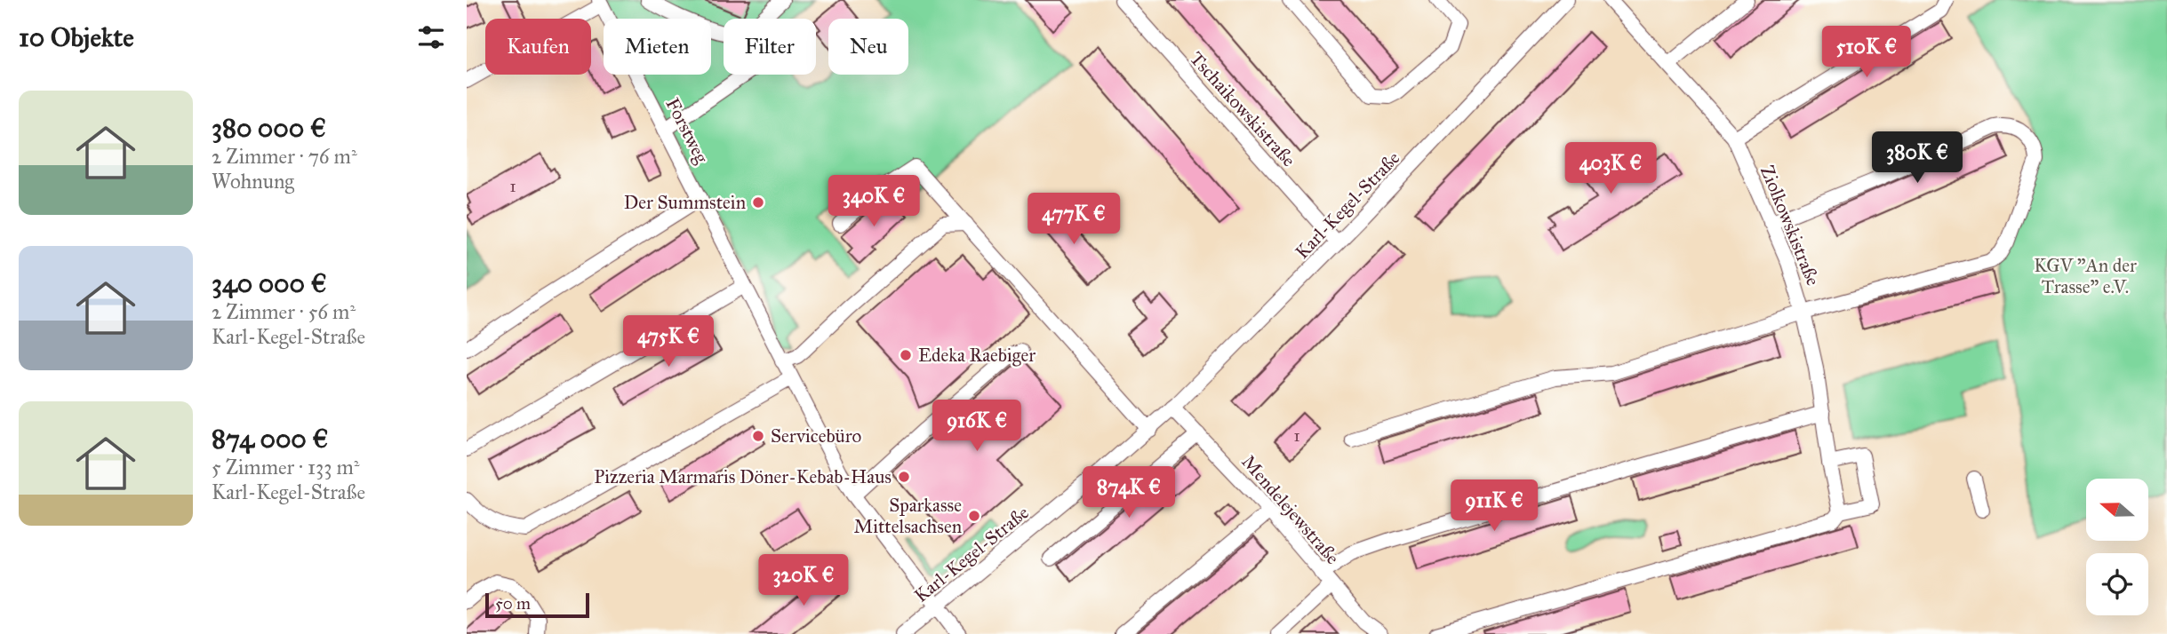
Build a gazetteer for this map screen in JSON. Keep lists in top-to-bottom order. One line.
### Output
{"streets":{"street":["Tschaikowskistraße","Forstweg","Karl-Kegel-Straße","Ziolkowskistraße","Mendelejewstraße"]},"crossings":[["Tschaikowskistraße","Karl-Kegel-Straße"],["Forstweg","Karl-Kegel-Straße"],["Karl-Kegel-Straße","Mendelejewstraße"]],"parks":["KGV \"An der Trasse\" e.V."],"places":["Der Summstein","Edeka Raebiger","Servicebüro","Pizzeria Marmaris Döner-Kebab-Haus","Sparkasse Mittelsachsen"],"house_numbers":["1","1"],"scale_bar":"50 m","north":"left","page":{"heading":"10 Objekte","chip":["Kaufen","Mieten","Filter","Neu"],"price":["510K €","380K €","403K €","340K €","477K €","475K €","916K €","874K €","911K €","320K €"],"list":[{"name":"380 000 €","note":"2 Zimmer · 76 m² · Wohnung"},{"name":"340 000 €","note":"2 Zimmer · 56 m² · Karl-Kegel-Straße"},{"name":"874 000 €","note":"5 Zimmer · 133 m² · Karl-Kegel-Straße"}],"scale":"50 m"}}
